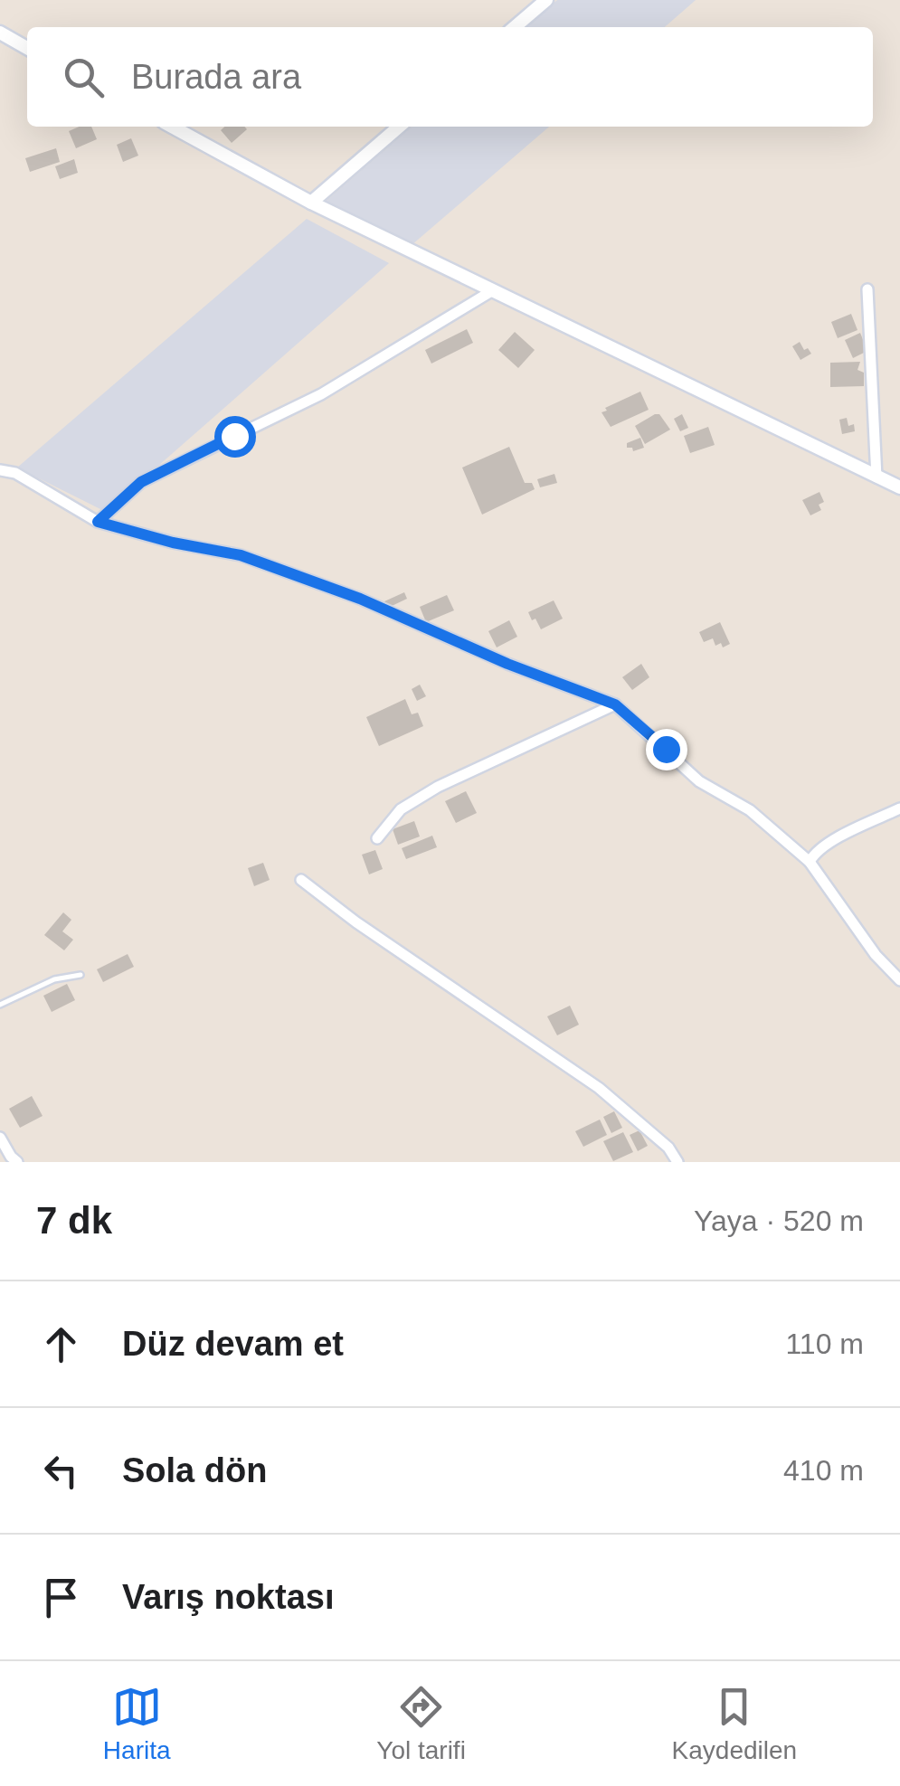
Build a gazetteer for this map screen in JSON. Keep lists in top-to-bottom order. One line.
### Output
{"page":{"search":"Burada ara","heading":["7 dk","Yaya · 520 m"],"list":[["Düz devam et","110 m"],["Sola dön","410 m"],"Varış noktası"],"nav":["Harita","Yol tarifi","Kaydedilen"]}}
